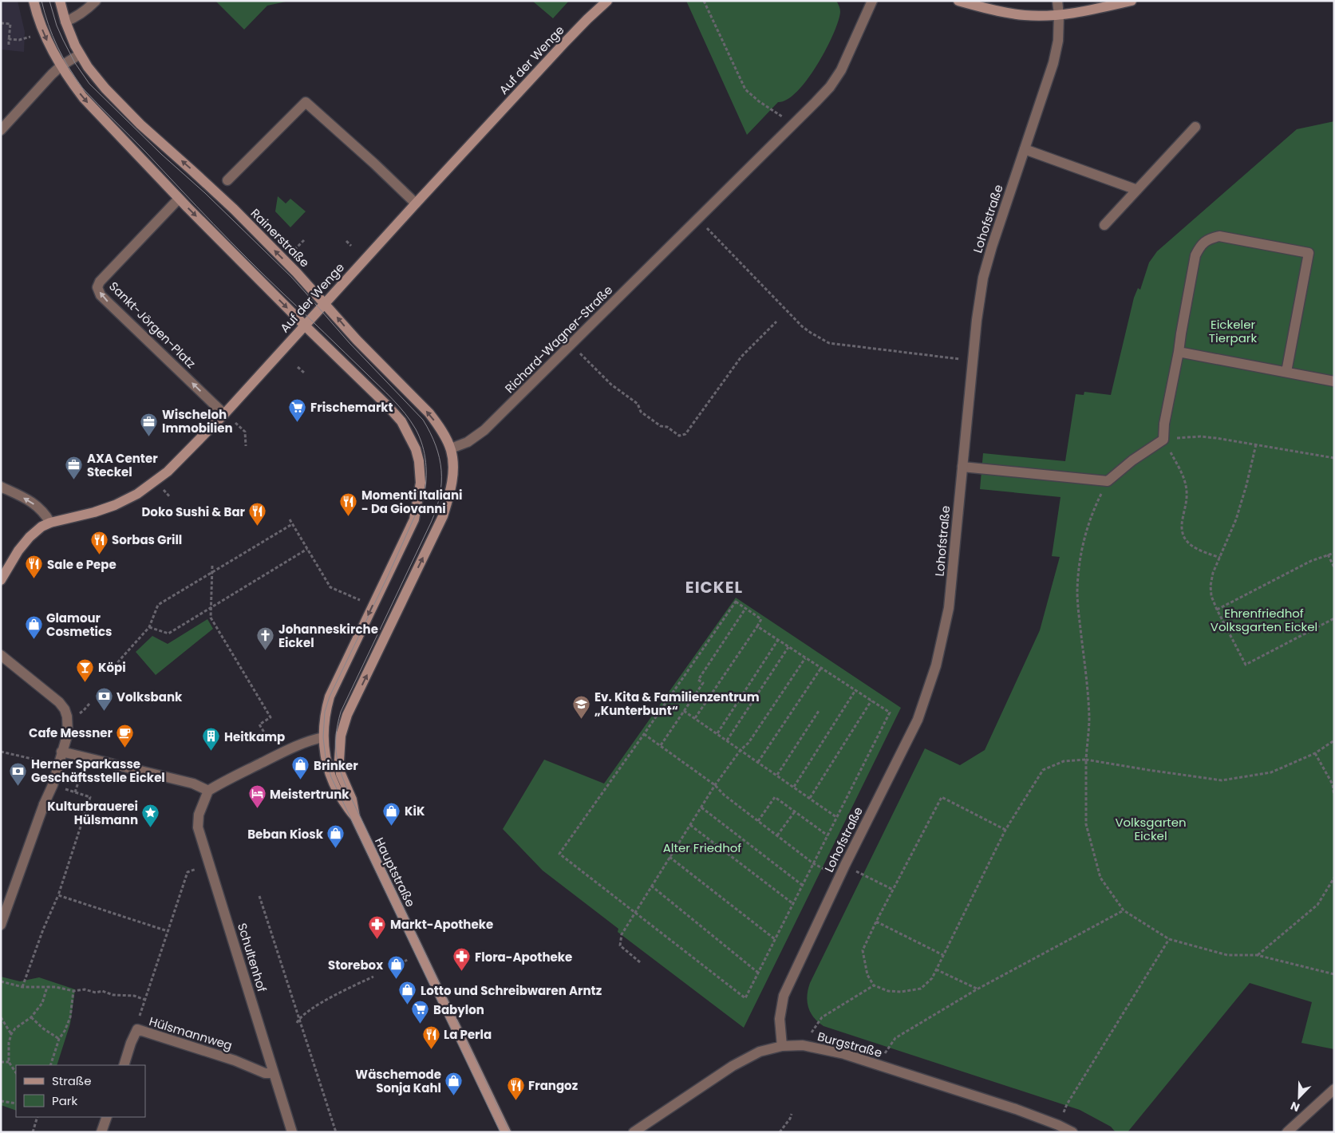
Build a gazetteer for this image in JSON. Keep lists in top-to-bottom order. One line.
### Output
{"streets":{"street":["Auf der Wenge","Lohofstraße","Rainerstraße","Sankt-Jörgen-Platz","Richard-Wagner-Straße","Hauptstraße","Schultenhof","Hülsmannweg","Burgstraße"]},"crossings":[["Auf der Wenge","Rainerstraße"],["Auf der Wenge","Sankt-Jörgen-Platz"],["Lohofstraße","Burgstraße"],["Rainerstraße","Richard-Wagner-Straße"],["Rainerstraße","Hauptstraße"],["Richard-Wagner-Straße","Hauptstraße"],["Schultenhof","Hülsmannweg"]],"one_way":["Hauptstraße"],"districts":["EICKEL"],"parks":["Eickeler Tierpark","Ehrenfriedhof Volksgarten Eickel","Volksgarten Eickel","Alter Friedhof"],"places":{"supermarket":["Frischemarkt","Babylon"],"office":["Wischeloh Immobilien","AXA Center Steckel"],"restaurant":["Momenti Italiani - Da Giovanni","Doko Sushi & Bar","Sorbas Grill","Sale e Pepe","La Perla","Frangoz"],"shop":["Glamour Cosmetics","Brinker","KiK","Beban Kiosk","Storebox","Lotto und Schreibwaren Arntz","Wäschemode Sonja Kahl"],"church":["Johanneskirche Eickel"],"bar":["Köpi"],"bank":["Volksbank","Herner Sparkasse Geschäftsstelle Eickel"],"school or university":["Ev. Kita & Familienzentrum „Kunterbunt“"],"cafe":["Cafe Messner"],"building":["Heitkamp"],"hotel":["Meistertrunk"],"place":["Kulturbrauerei Hülsmann"],"pharmacy":["Markt-Apotheke","Flora-Apotheke"]},"legend":["Straße","Park"],"north":"bottom left"}
